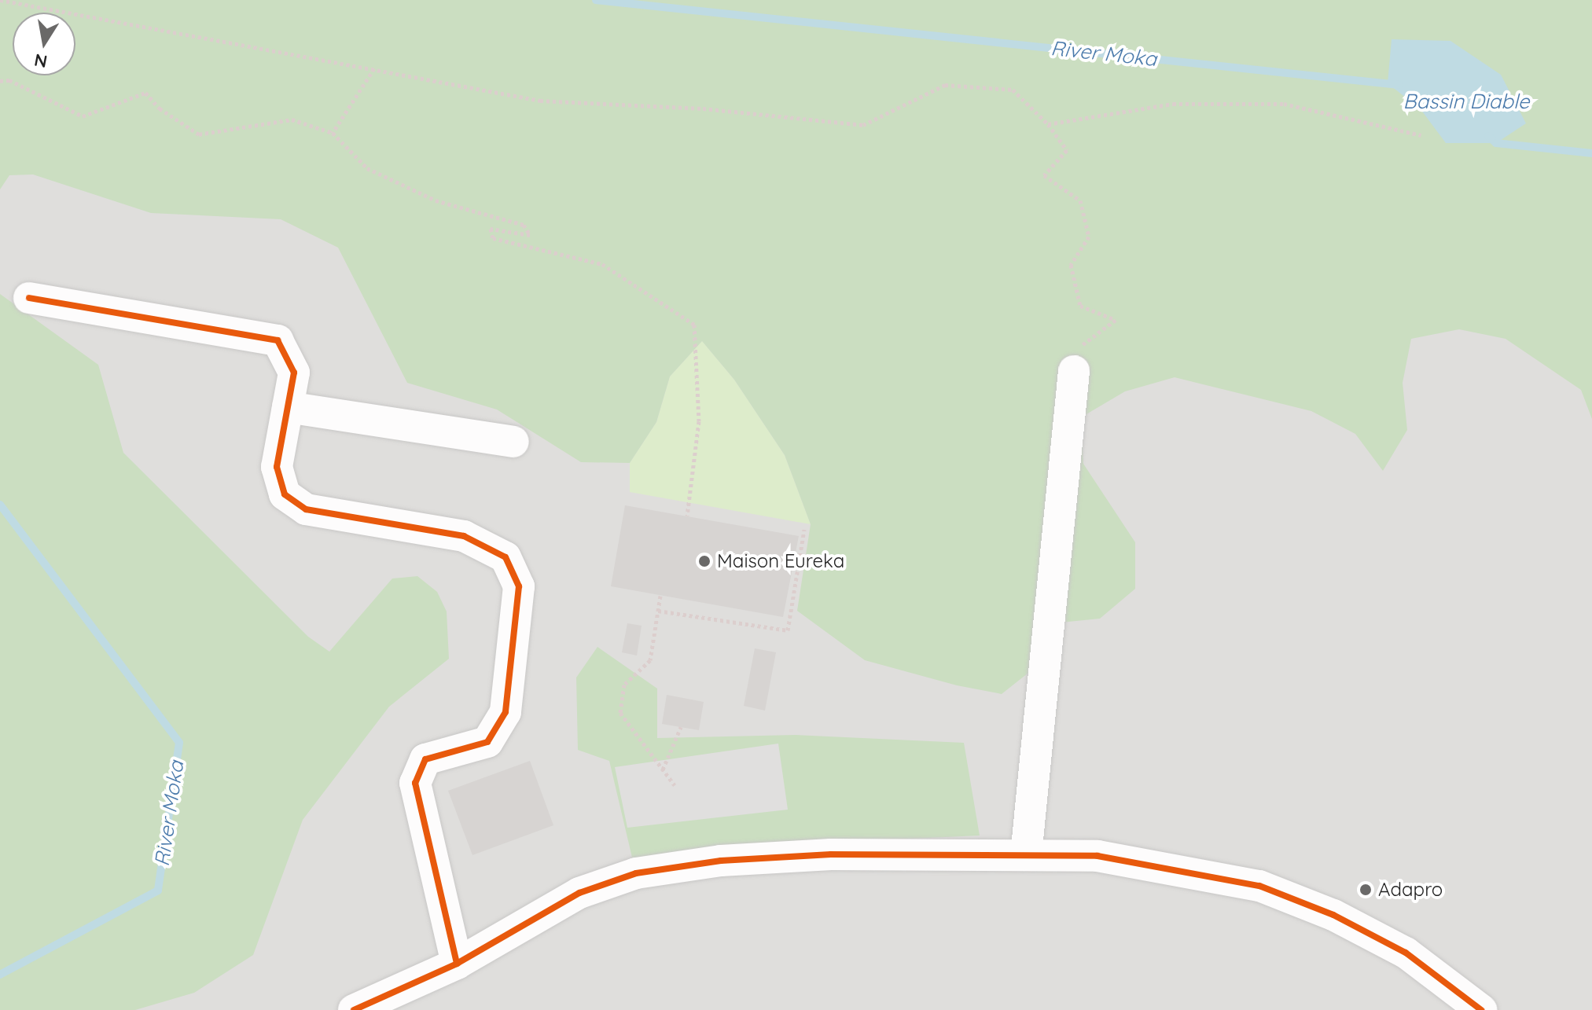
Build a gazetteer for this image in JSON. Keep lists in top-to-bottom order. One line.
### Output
{"water":["River Moka","Bassin Diable"],"places":["Maison Eureka","Adapro"],"north":"bottom"}
